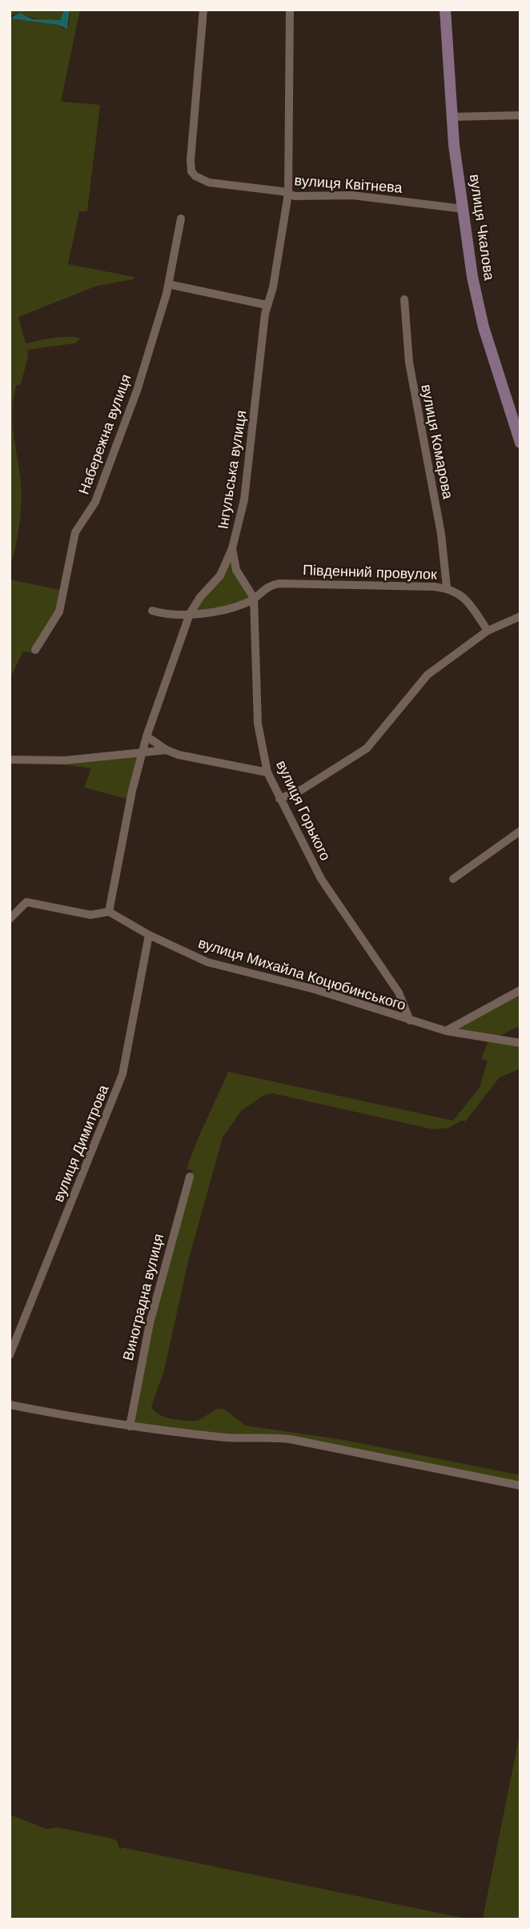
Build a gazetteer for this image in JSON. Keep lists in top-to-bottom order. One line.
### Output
{"streets":{"street":["вулиця Квітнева","вулиця Чкалова","Набережна вулиця","вулиця Комарова","Інгульська вулиця","Південний провулок","вулиця Горького","вулиця Михайла Коцюбинського","вулиця Димитрова","Виноградна вулиця"]},"crossings":[["вулиця Квітнева","вулиця Чкалова"],["вулиця Квітнева","Інгульська вулиця"],["вулиця Комарова","Південний провулок"],["Інгульська вулиця","вулиця Михайла Коцюбинського"],["вулиця Горького","вулиця Михайла Коцюбинського"],["вулиця Михайла Коцюбинського","вулиця Димитрова"]]}
